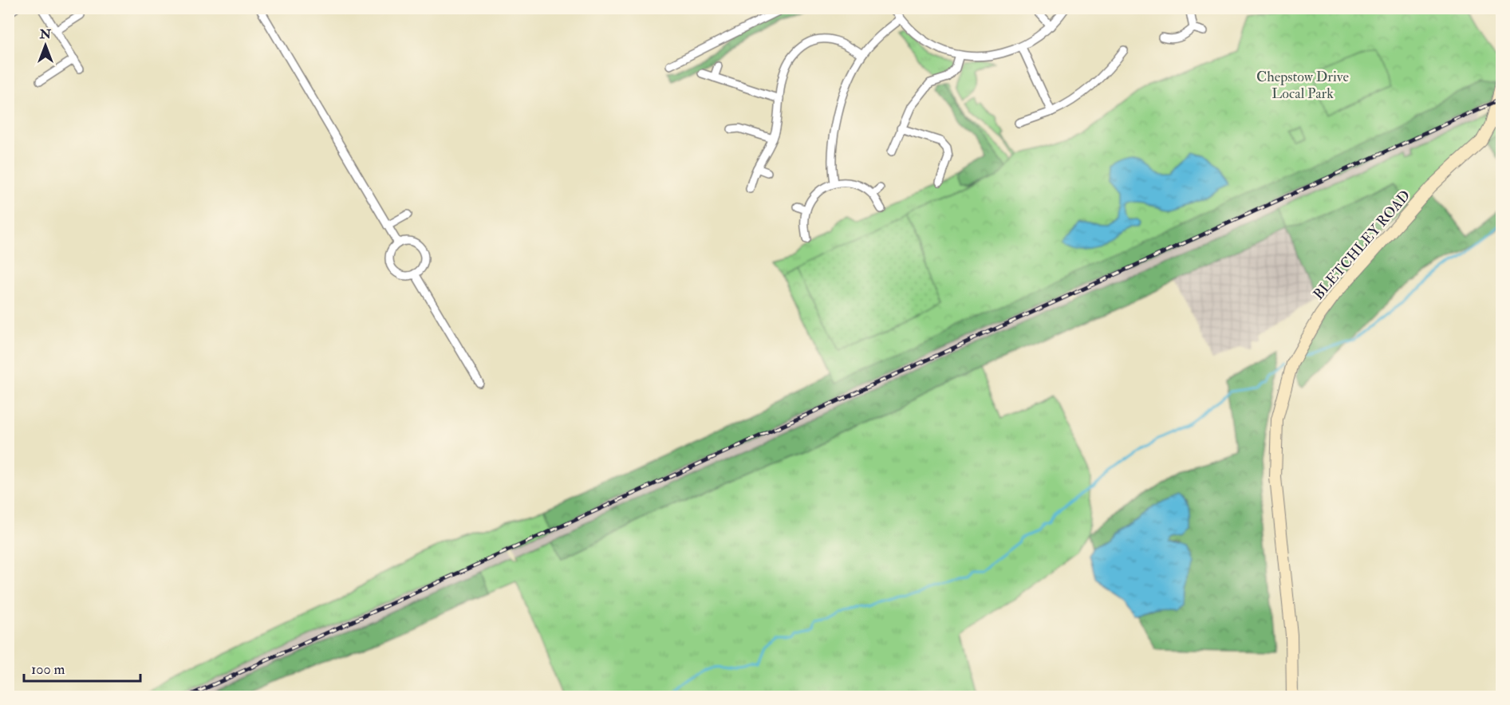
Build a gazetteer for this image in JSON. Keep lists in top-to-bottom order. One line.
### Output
{"streets":{"street":["BLETCHLEY ROAD"]},"parks":["Chepstow Drive Local Park"],"scale_bar":"100 m","north":"top"}
